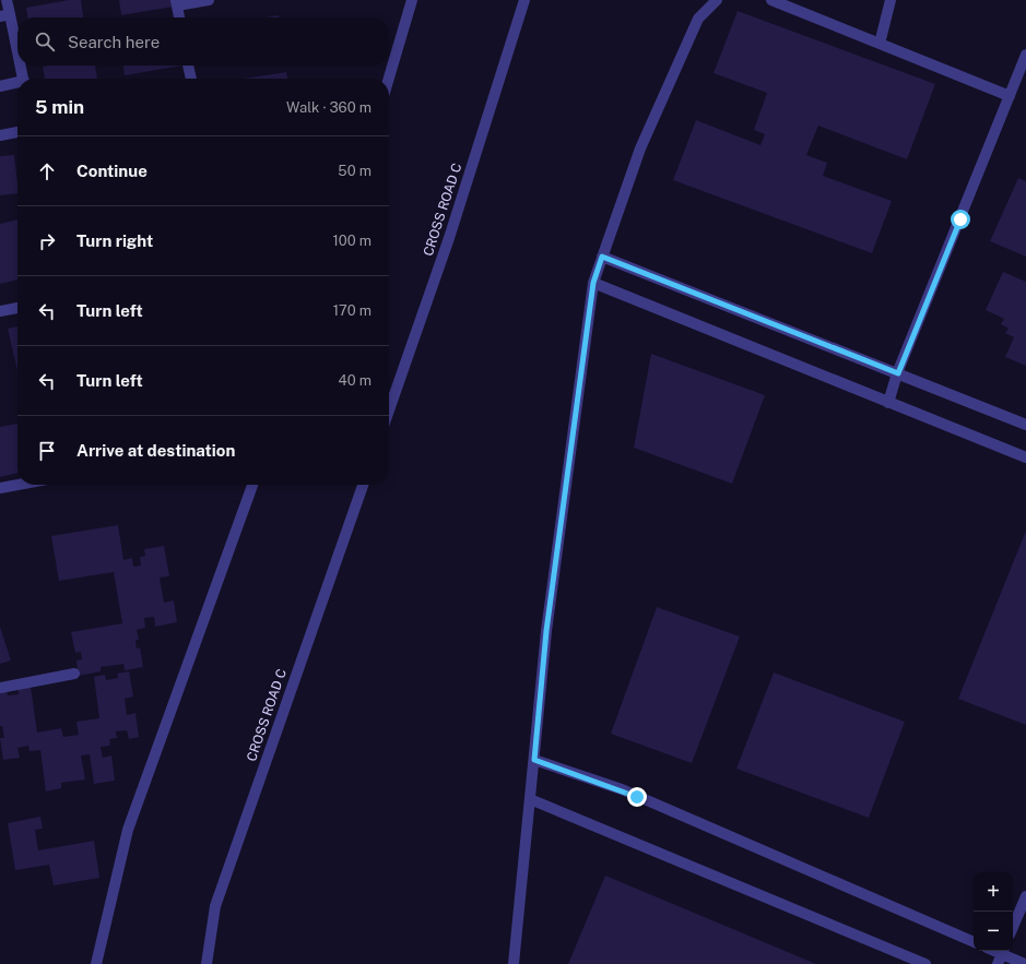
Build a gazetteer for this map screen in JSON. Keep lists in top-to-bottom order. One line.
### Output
{"streets":{"street":["CROSS ROAD C"]},"page":{"search":"Search here","heading":["5 min","Walk · 360 m"],"list":[["Continue","50 m"],["Turn right","100 m"],["Turn left","170 m"],["Turn left","40 m"],"Arrive at destination"],"map_buttons":["+","−"]}}
